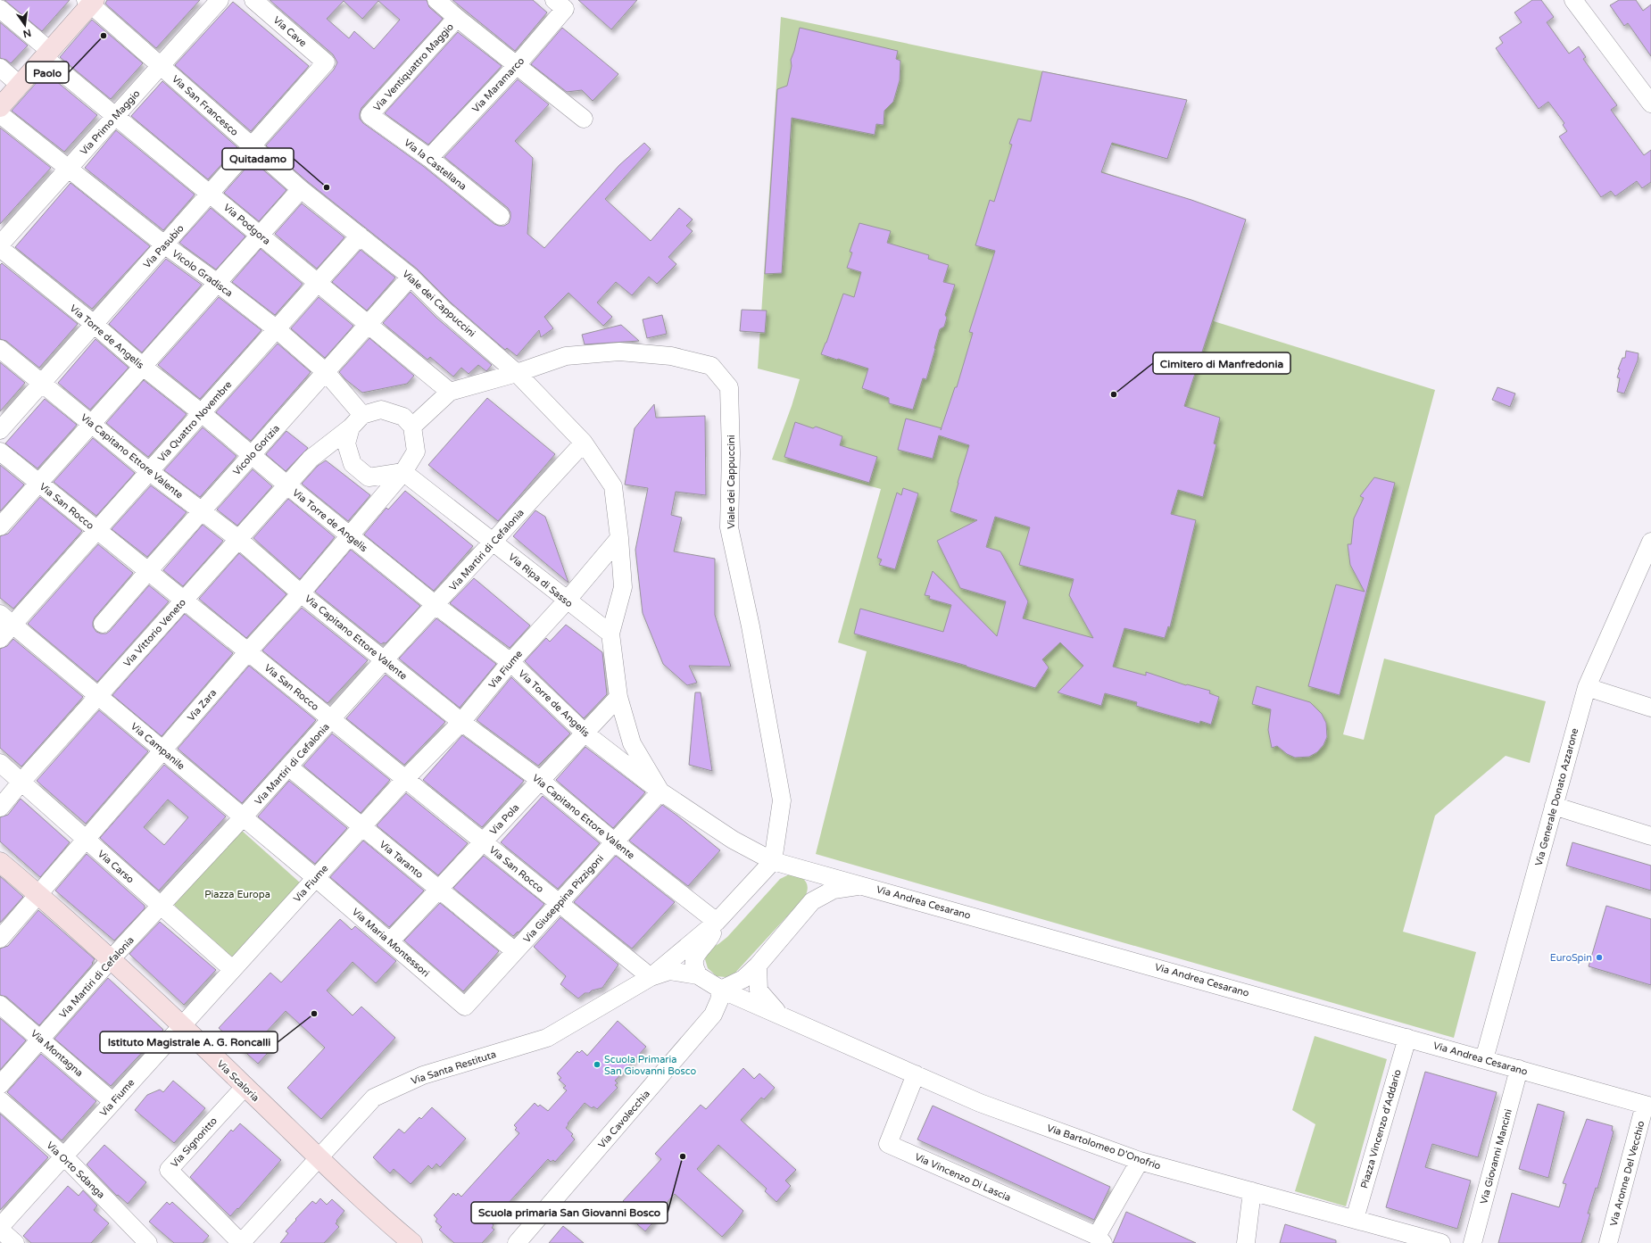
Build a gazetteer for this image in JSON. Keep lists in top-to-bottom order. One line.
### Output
{"streets":{"main road":["Via Scaloria"],"street":["Via Cave","Via Ventiquattro Maggio","Via Maramarco","Via San Francesco","Via Primo Maggio","Via la Castellana","Via Podgora","Via Pasubio","Vicolo Gradisca","Viale dei Cappuccini","Via Torre de Angelis","Via Quattro Novembre","Vicolo Gorizia","Via Capitano Ettore Valente","Via San Rocco","Via Martiri di Cefalonia","Via Ripa di Sasso","Via Vittorio Veneto","Via Fiume","Via Zara","Via Campanile","Via Generale Donato Azzarone","Via Pola","Via Taranto","Via Carso","Via Giuseppina Pizzigoni","Via Andrea Cesarano","Via Maria Montessori","Via Montagna","Via Santa Restituta","Via Cavolecchia","Piazza Vincenzo d'Addario","Via Signoritto","Via Bartolomeo D'Onofrio","Via Giovanni Mancini","Via Orto Sdanga","Via Aronne Del Vecchio","Via Vincenzo Di Lascia"]},"crossings":[["Via Cave","Via Pasubio"],["Via Ventiquattro Maggio","Via la Castellana"],["Via Maramarco","Via la Castellana"],["Via San Francesco","Via Primo Maggio"],["Via San Francesco","Via Pasubio"],["Via San Francesco","Viale dei Cappuccini"],["Via San Francesco","Via Quattro Novembre"],["Via Primo Maggio","Via Podgora"],["Via Primo Maggio","Vicolo Gradisca"],["Via Podgora","Via Pasubio"],["Via Podgora","Viale dei Cappuccini"],["Via Podgora","Via Quattro Novembre"],["Via Podgora","Vicolo Gorizia"],["Via Pasubio","Vicolo Gradisca"],["Via Pasubio","Via Torre de Angelis"],["Via Pasubio","Via Capitano Ettore Valente"],["Vicolo Gradisca","Via Quattro Novembre"],["Vicolo Gradisca","Vicolo Gorizia"],["Vicolo Gradisca","Via Ripa di Sasso"],["Vicolo Gradisca","Via Vittorio Veneto"],["Vicolo Gradisca","Via Zara"],["Viale dei Cappuccini","Via Quattro Novembre"],["Viale dei Cappuccini","Vicolo Gorizia"],["Viale dei Cappuccini","Via Andrea Cesarano"],["Via Torre de Angelis","Via Quattro Novembre"],["Via Torre de Angelis","Vicolo Gorizia"],["Via Torre de Angelis","Via Martiri di Cefalonia"],["Via Torre de Angelis","Via Vittorio Veneto"],["Via Torre de Angelis","Via Fiume"],["Via Torre de Angelis","Via Zara"],["Via Torre de Angelis","Via Pola"],["Via Torre de Angelis","Via Giuseppina Pizzigoni"],["Via Torre de Angelis","Via Andrea Cesarano"],["Via Quattro Novembre","Via Capitano Ettore Valente"],["Via Quattro Novembre","Via San Rocco"],["Via Quattro Novembre","Via Campanile"],["Vicolo Gorizia","Via Capitano Ettore Valente"],["Vicolo Gorizia","Via San Rocco"],["Via Capitano Ettore Valente","Via Martiri di Cefalonia"],["Via Capitano Ettore Valente","Via Vittorio Veneto"],["Via Capitano Ettore Valente","Via Fiume"],["Via Capitano Ettore Valente","Via Zara"],["Via Capitano Ettore Valente","Via Pola"],["Via Capitano Ettore Valente","Via Giuseppina Pizzigoni"],["Via San Rocco","Via Martiri di Cefalonia"],["Via San Rocco","Via Vittorio Veneto"],["Via San Rocco","Via Fiume"],["Via San Rocco","Via Zara"],["Via San Rocco","Via Pola"],["Via San Rocco","Via Giuseppina Pizzigoni"],["Via San Rocco","Via Santa Restituta"],["Via Martiri di Cefalonia","Via Ripa di Sasso"],["Via Martiri di Cefalonia","Via Campanile"],["Via Martiri di Cefalonia","Via Taranto"],["Via Martiri di Cefalonia","Via Carso"],["Via Martiri di Cefalonia","Via Andrea Cesarano"],["Via Martiri di Cefalonia","Via Montagna"],["Via Martiri di Cefalonia","Via Scaloria"],["Via Ripa di Sasso","Via Vittorio Veneto"],["Via Ripa di Sasso","Via Fiume"],["Via Ripa di Sasso","Via Zara"],["Via Ripa di Sasso","Via Andrea Cesarano"],["Via Vittorio Veneto","Via Zara"],["Via Vittorio Veneto","Via Campanile"],["Via Vittorio Veneto","Via Carso"],["Via Fiume","Via Campanile"],["Via Fiume","Via Taranto"],["Via Fiume","Via Carso"],["Via Fiume","Via Andrea Cesarano"],["Via Fiume","Via Maria Montessori"],["Via Fiume","Via Montagna"],["Via Fiume","Via Scaloria"],["Via Fiume","Via Orto Sdanga"],["Via Zara","Via Campanile"],["Via Zara","Via Carso"],["Via Zara","Via Scaloria"],["Via Campanile","Via Maria Montessori"],["Via Generale Donato Azzarone","Via Andrea Cesarano"],["Via Pola","Via Taranto"],["Via Pola","Via Andrea Cesarano"],["Via Pola","Via Maria Montessori"],["Via Taranto","Via Giuseppina Pizzigoni"],["Via Giuseppina Pizzigoni","Via Andrea Cesarano"],["Via Giuseppina Pizzigoni","Via Maria Montessori"],["Via Andrea Cesarano","Piazza Vincenzo d'Addario"],["Via Andrea Cesarano","Via Giovanni Mancini"],["Via Andrea Cesarano","Via Aronne Del Vecchio"],["Via Santa Restituta","Via Scaloria"],["Via Santa Restituta","Via Signoritto"],["Via Scaloria","Via Signoritto"],["Via Cavolecchia","Via Bartolomeo D'Onofrio"],["Piazza Vincenzo d'Addario","Via Bartolomeo D'Onofrio"],["Via Bartolomeo D'Onofrio","Via Vincenzo Di Lascia"]],"parks":["Piazza Europa"],"places":["Paolo","Quitadamo","Cimitero di Manfredonia","EuroSpin","Istituto Magistrale A. G. Roncalli","Scuola Primaria San Giovanni Bosco","Scuola primaria San Giovanni Bosco"],"north":"bottom"}
